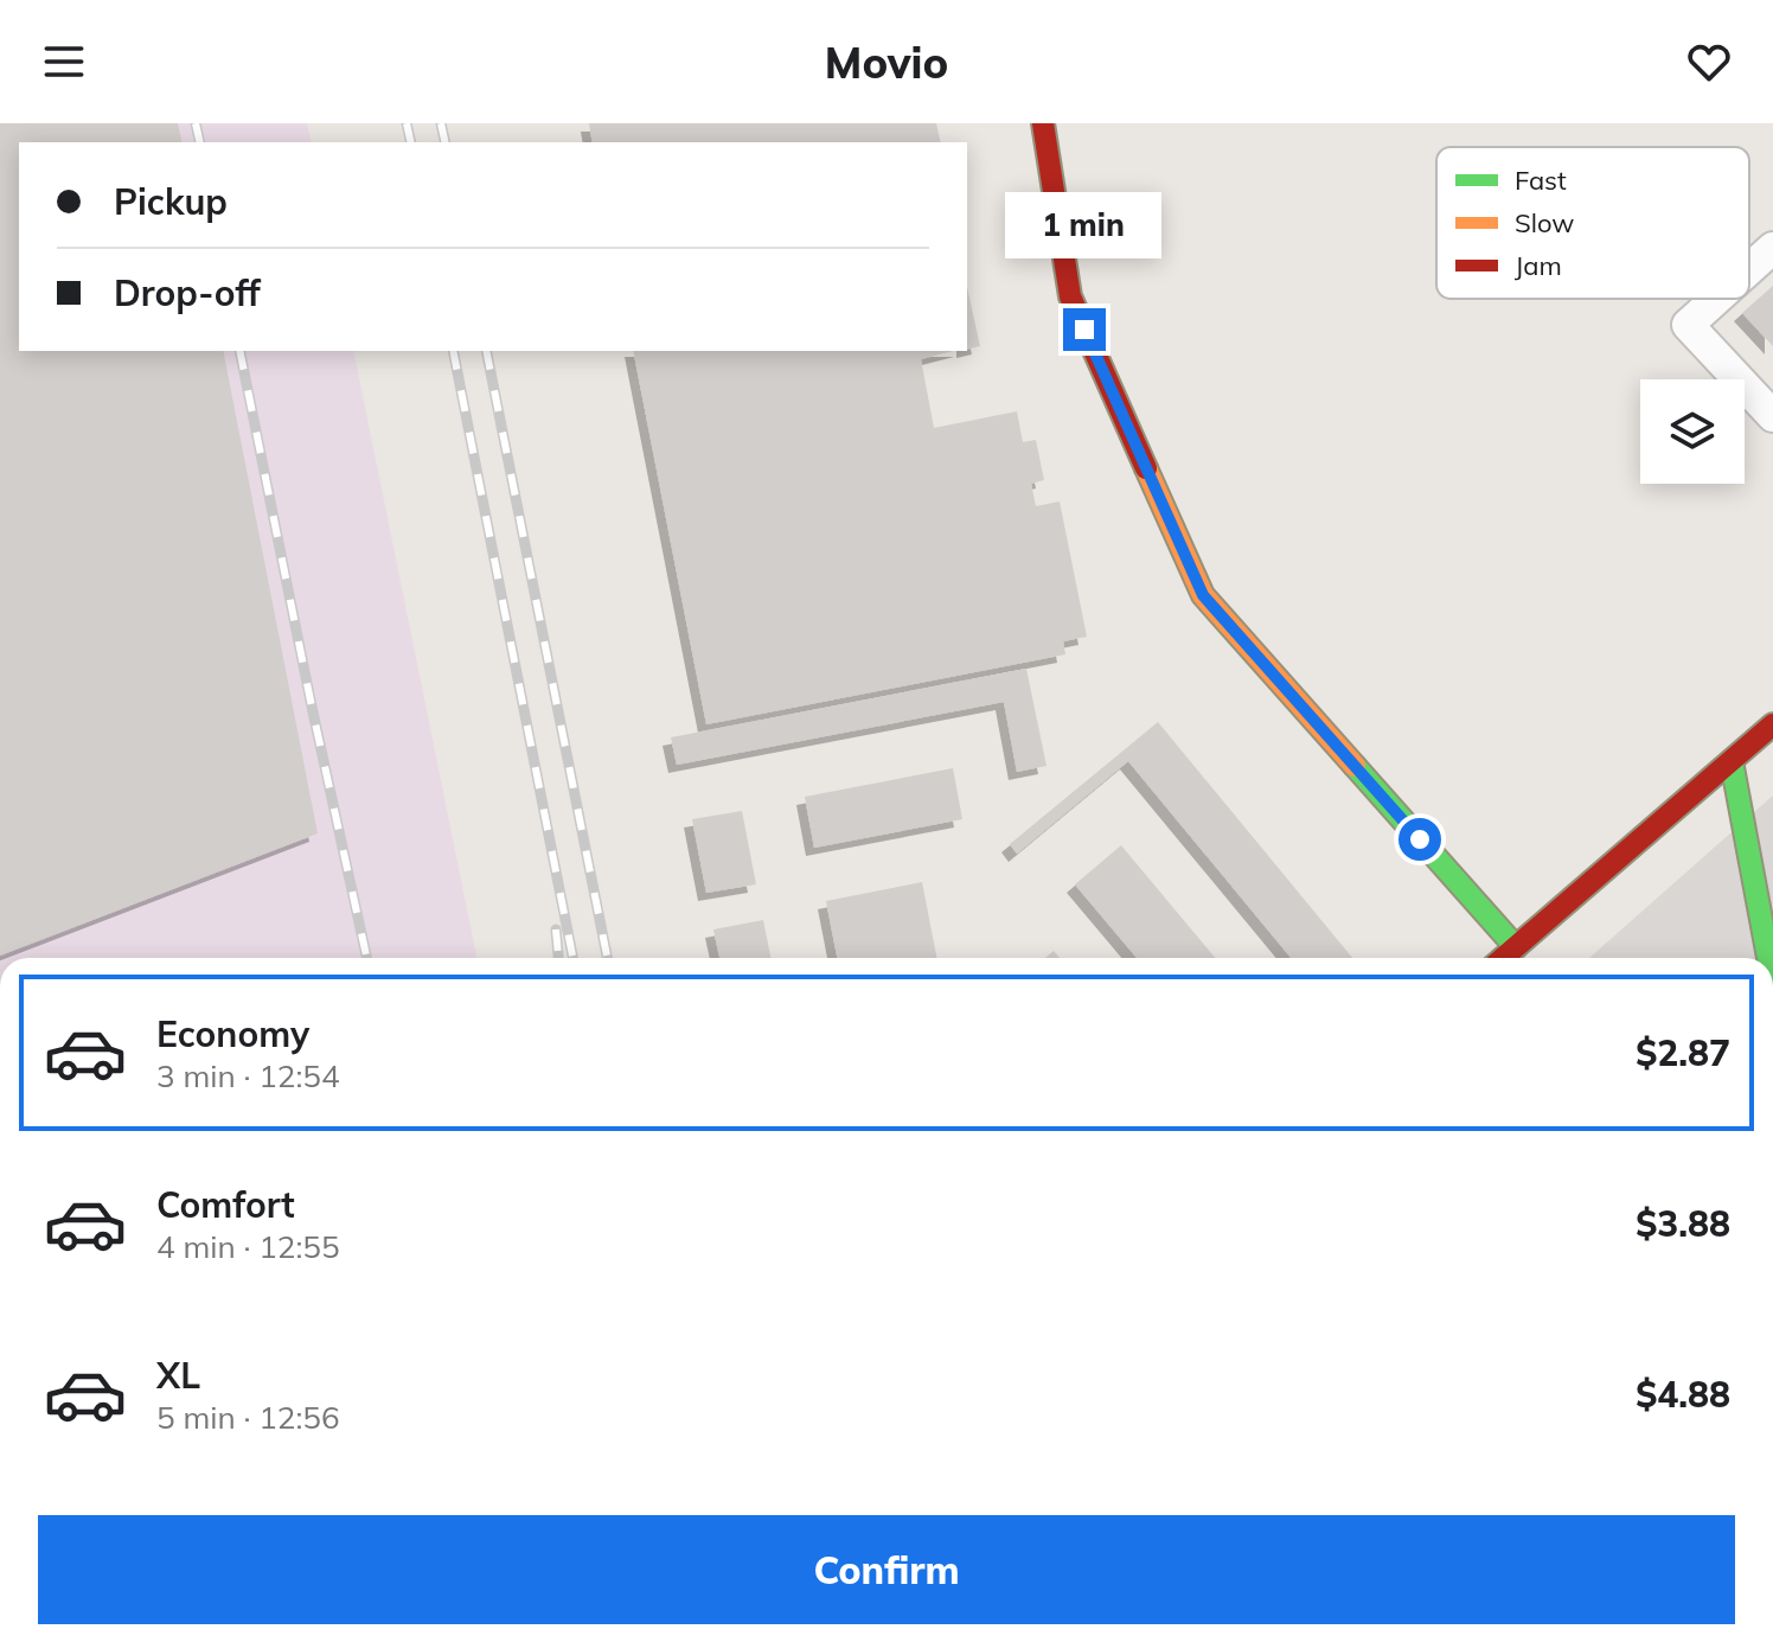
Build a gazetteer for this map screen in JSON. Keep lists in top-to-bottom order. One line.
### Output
{"legend":["Fast","Slow","Jam"],"page":{"header":"Movio","banner":["Pickup","Drop-off"],"bubble":"1 min","list":[{"name":"Economy","note":"3 min · 12:54","value":"$2.87"},{"name":"Comfort","note":"4 min · 12:55","value":"$3.88"},{"name":"XL","note":"5 min · 12:56","value":"$4.88"}],"buttons":"Confirm"}}
